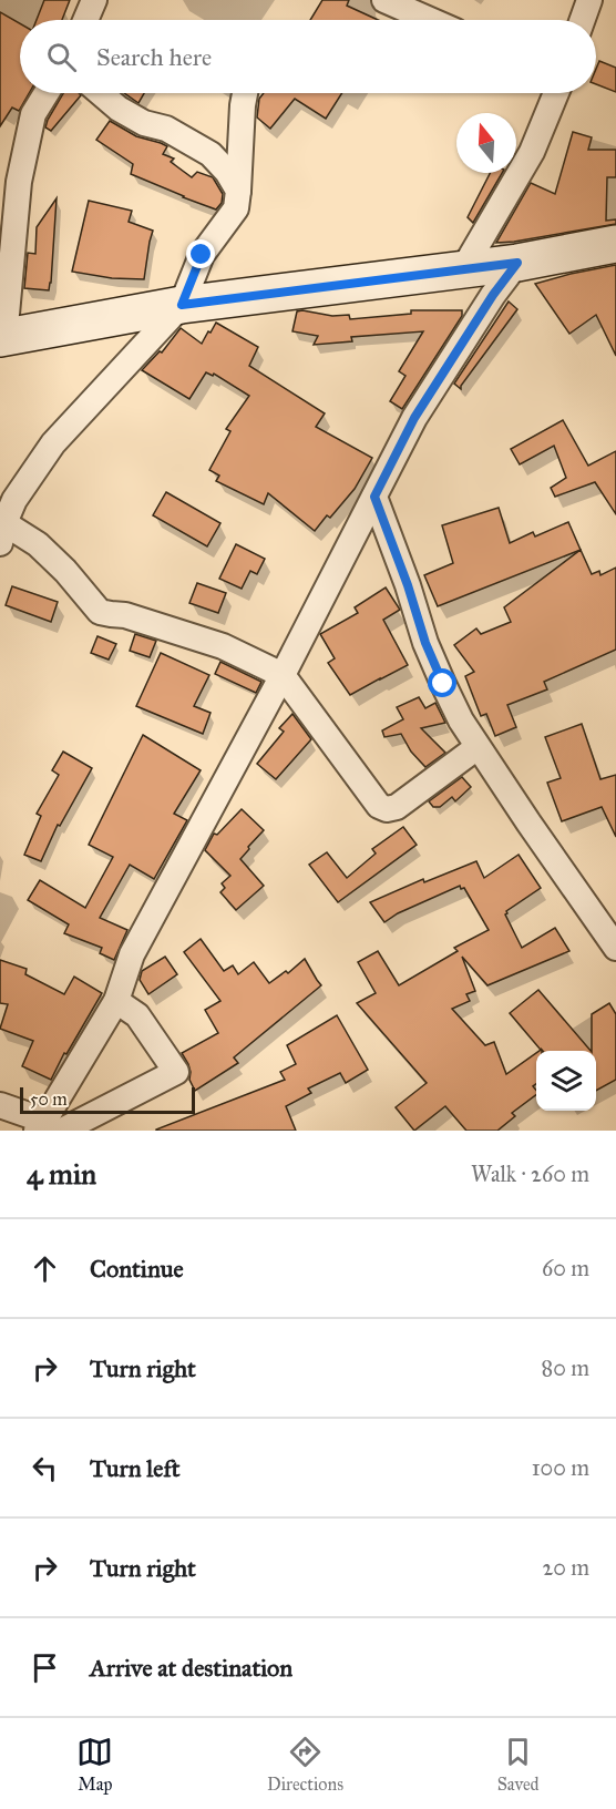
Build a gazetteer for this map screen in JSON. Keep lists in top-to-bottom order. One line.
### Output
{"scale_bar":"50 m","north":"top","page":{"search":"Search here","scale":"50 m","heading":["4 min","Walk · 260 m"],"list":[["Continue","60 m"],["Turn right","80 m"],["Turn left","100 m"],["Turn right","20 m"],"Arrive at destination"],"nav":["Map","Directions","Saved"]}}
